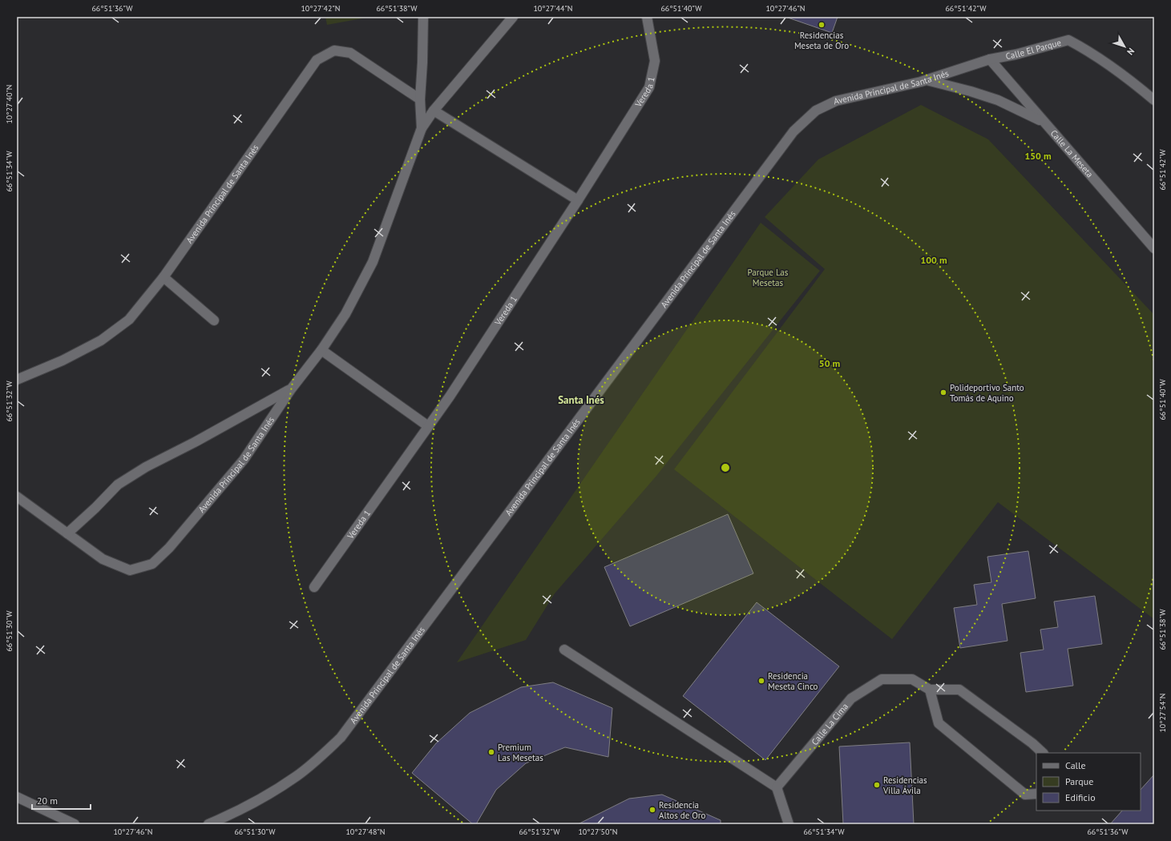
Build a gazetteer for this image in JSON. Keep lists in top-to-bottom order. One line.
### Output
{"streets":{"street":["Calle El Parque","Avenida Principal de Santa Inés","Vereda 1","Calle La Meseta","Calle La Cima"]},"crossings":[["Calle El Parque","Avenida Principal de Santa Inés"],["Calle El Parque","Calle La Meseta"],["Avenida Principal de Santa Inés","Calle La Meseta"]],"districts":["Santa Inés"],"parks":["Parque Las Mesetas"],"places":["Residencias Meseta de Oro","Polideportivo Santo Tomás de Aquino","Residencia Meseta Cinco","Premium Las Mesetas","Residencias Villa Ávila","Residencia Altos de Oro"],"legend":["Calle","Parque","Edificio"],"scale_bar":"20 m","north":"bottom right","coordinates":["66°51'36\"W","10°27'42\"N","66°51'38\"W","10°27'44\"N","66°51'40\"W","10°27'46\"N","66°51'42\"W","10°27'40\"N","66°51'34\"W","66°51'32\"W","66°51'30\"W","10°27'54\"N","10°27'48\"N","10°27'50\"N"],"rings":["150 m","100 m","50 m"]}
